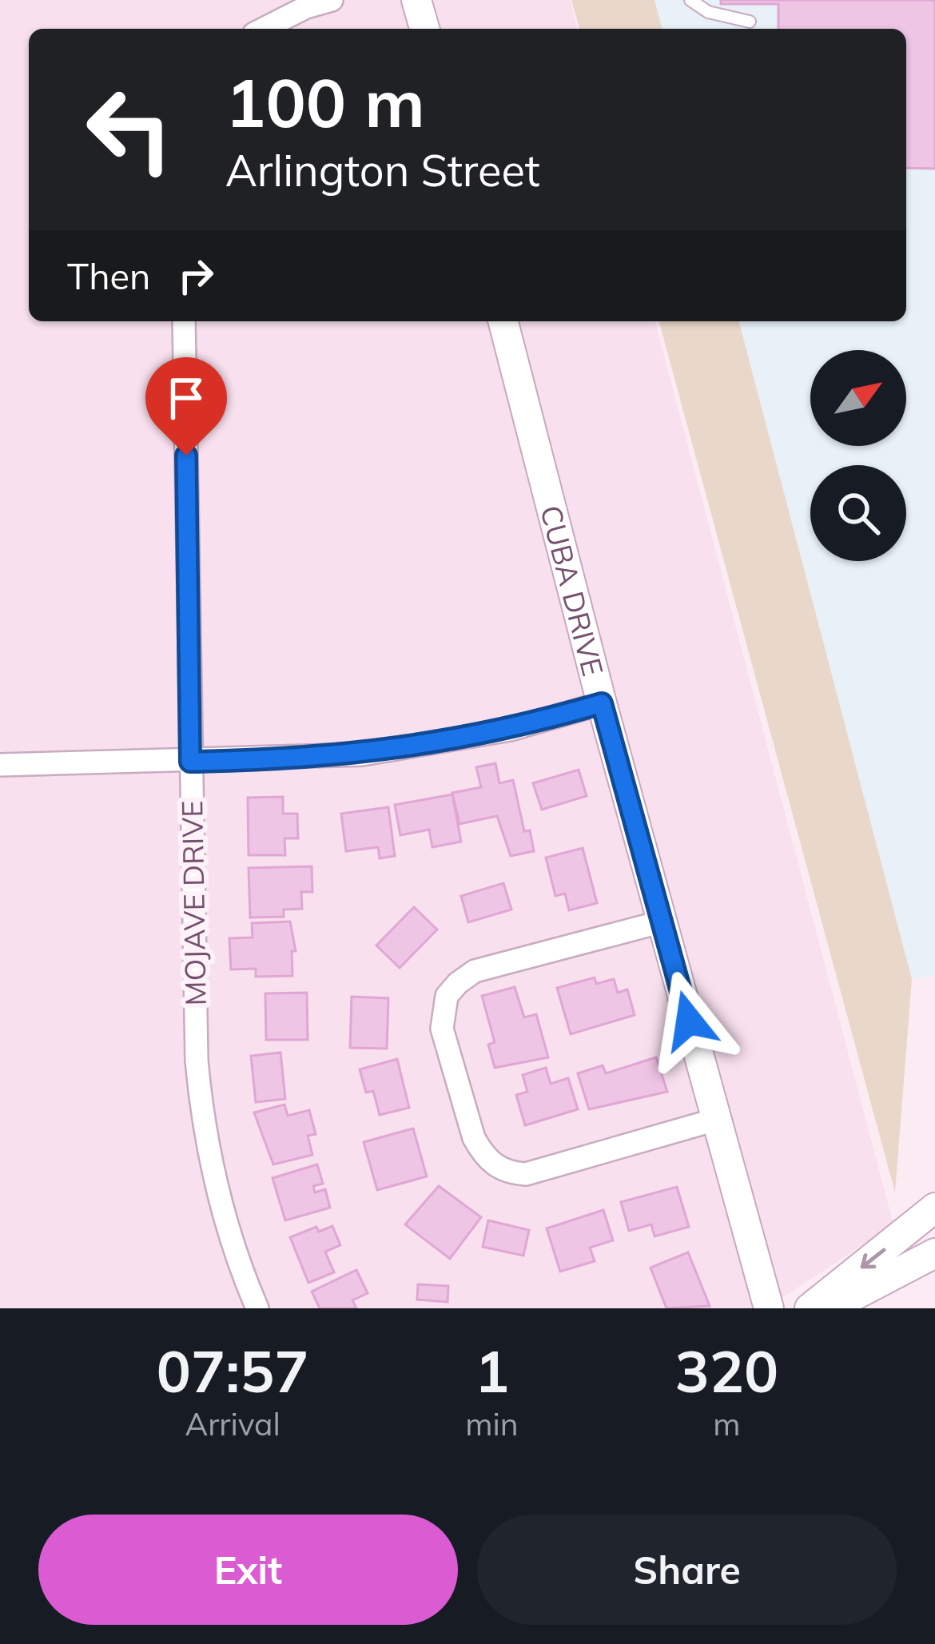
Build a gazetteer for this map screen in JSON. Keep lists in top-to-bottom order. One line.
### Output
{"streets":{"street":["CUBA DRIVE","MOJAVE DRIVE"]},"north":"top right","page":{"turn":["100 m","Arlington Street"],"then":"Then","eta":["07:57","Arrival","1","min","320","m"],"buttons":["Exit","Share"]}}
